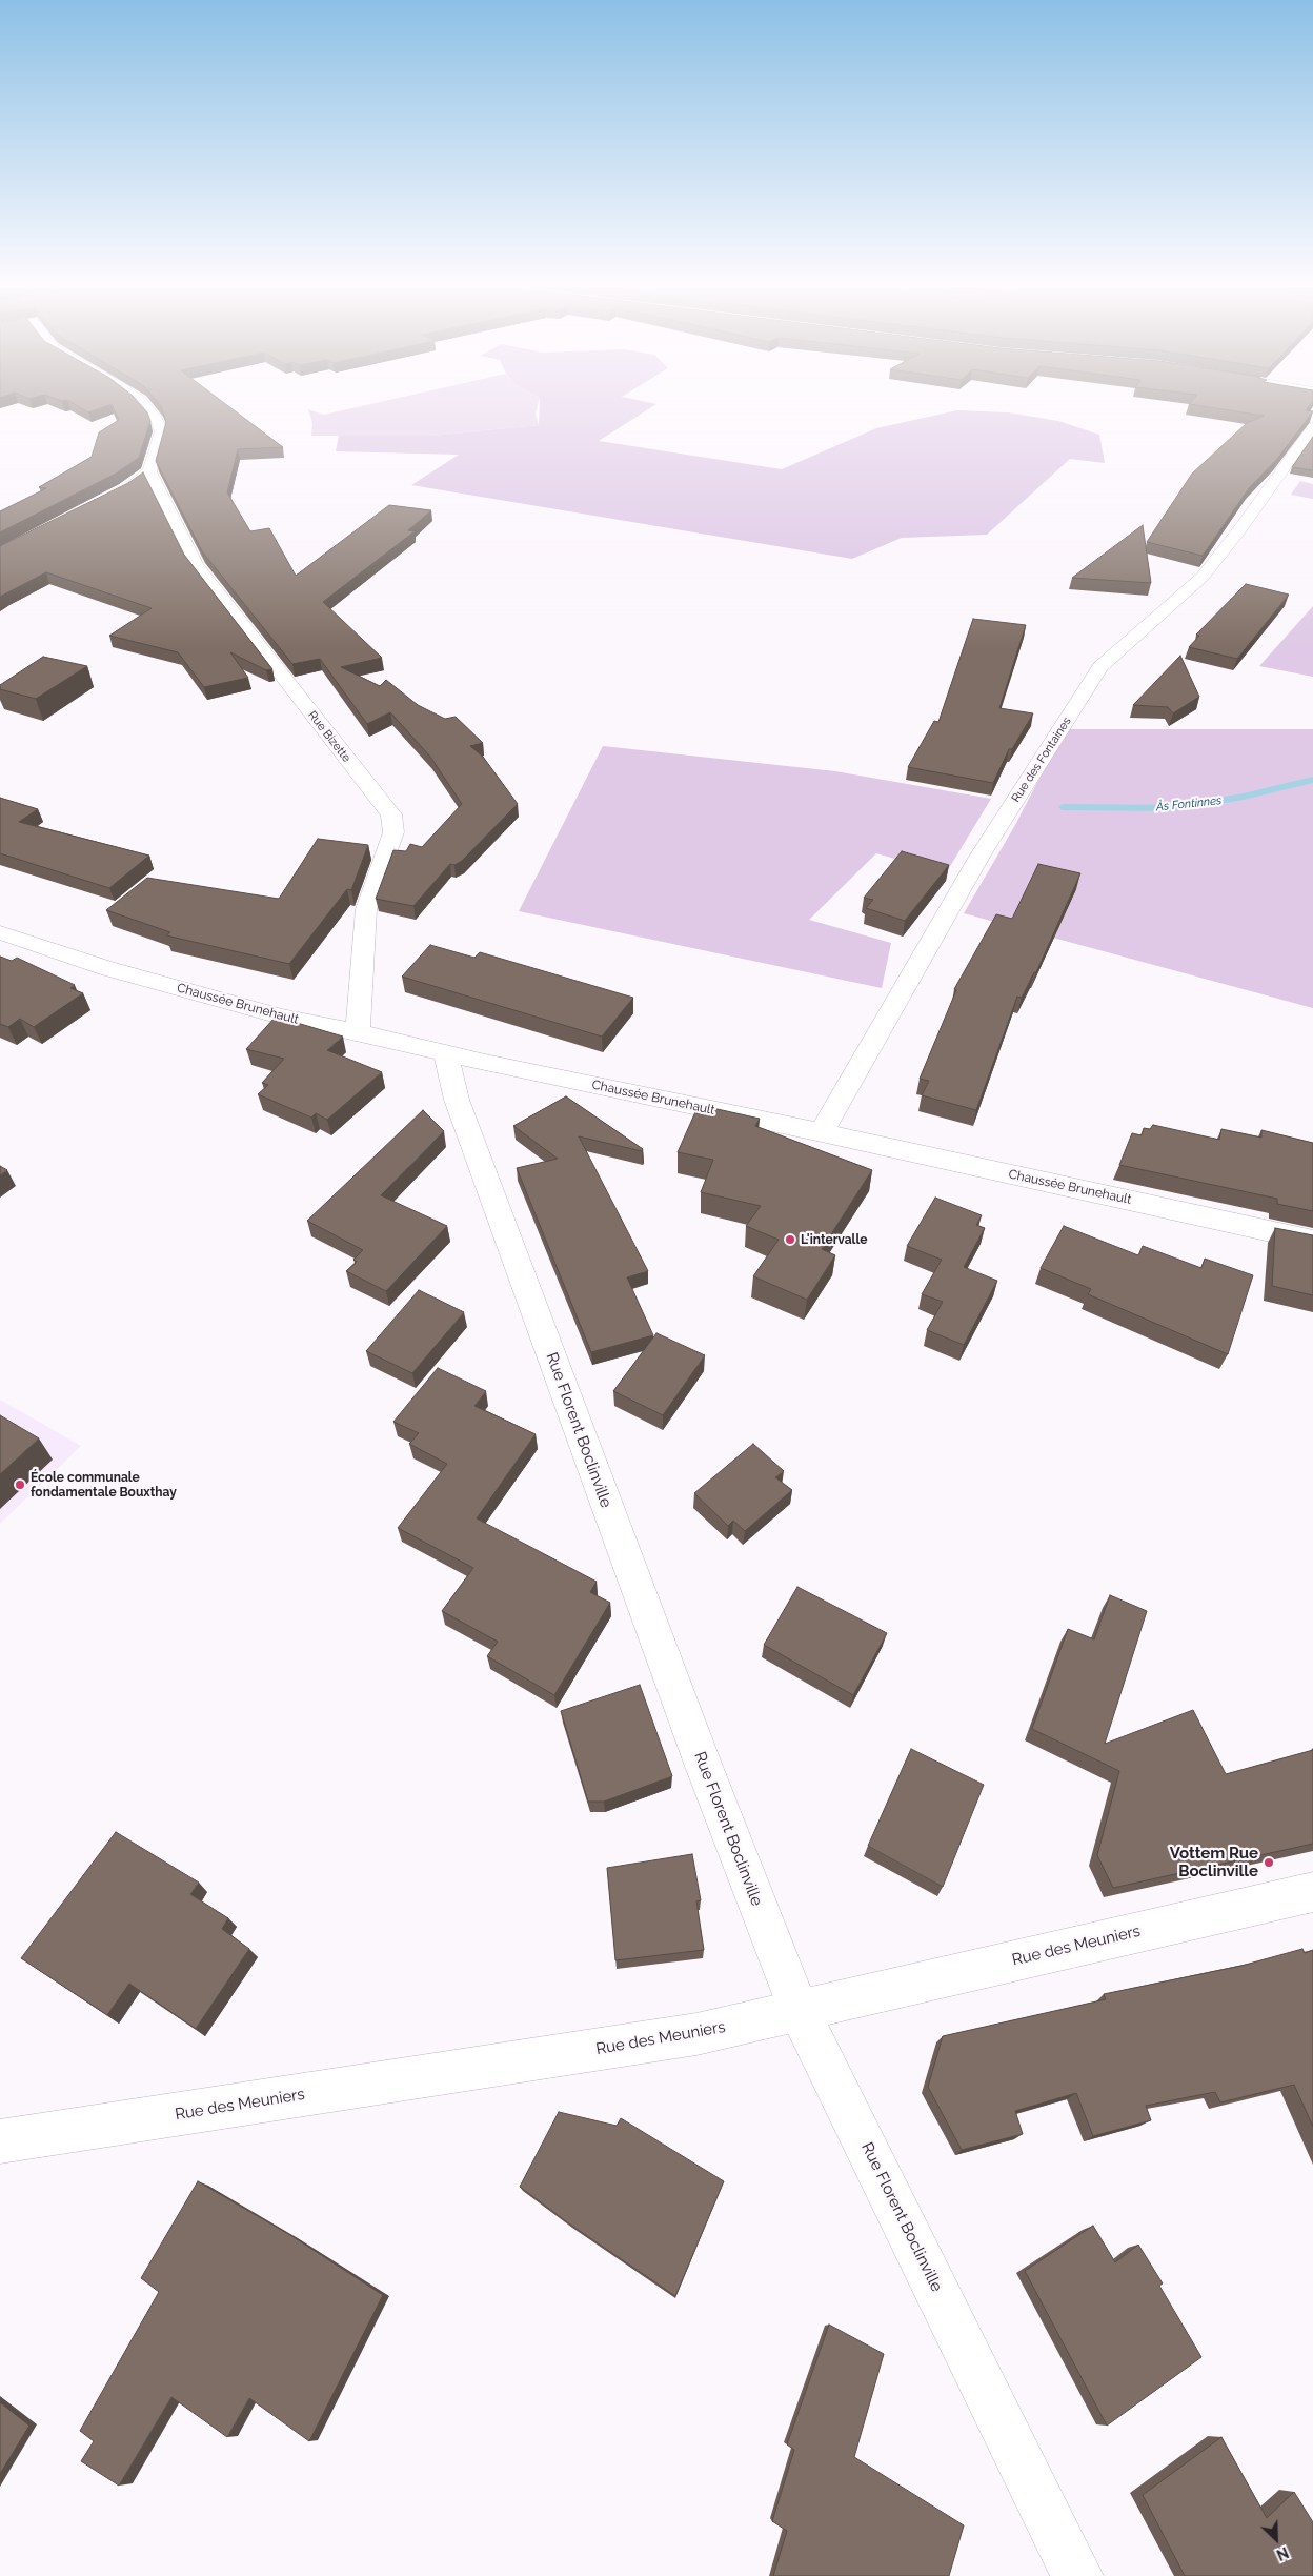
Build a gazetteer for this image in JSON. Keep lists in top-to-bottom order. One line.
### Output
{"streets":{"street":["Rue Bizette","Rue des Fontaines","Chaussée Brunehault","Rue Florent Boclinville","Rue des Meuniers"]},"crossings":[["Rue Bizette","Chaussée Brunehault"],["Rue des Fontaines","Chaussée Brunehault"],["Chaussée Brunehault","Rue Florent Boclinville"],["Rue Florent Boclinville","Rue des Meuniers"]],"water":["Ås Fontinnes"],"places":["L'intervalle","École communale fondamentale Bouxthay","Vottem Rue Boclinville"],"north":"bottom right"}
